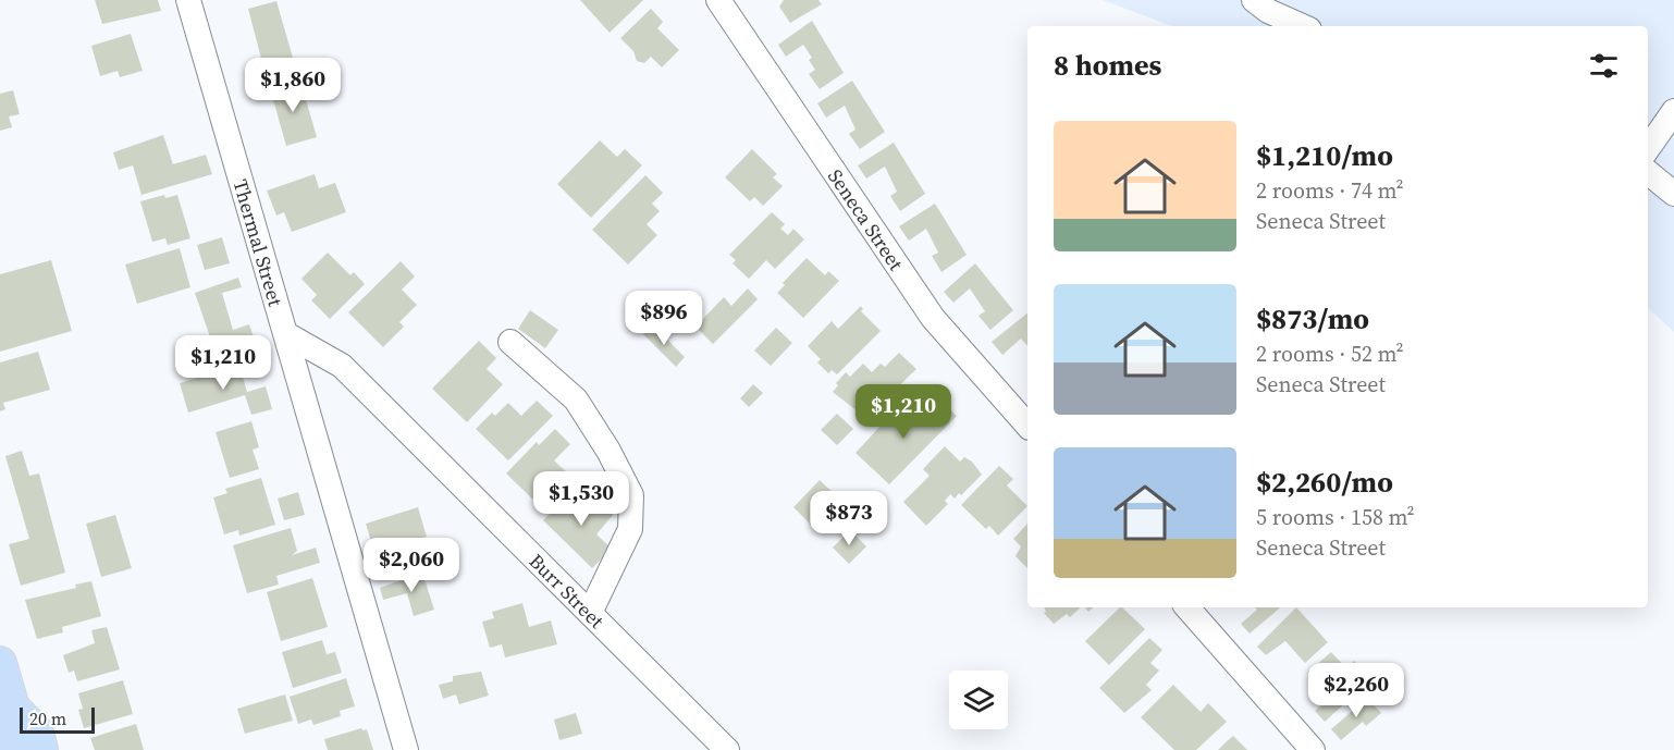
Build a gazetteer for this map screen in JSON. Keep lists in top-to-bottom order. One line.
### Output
{"streets":{"street":["Seneca Street","Thermal Street","Burr Street"]},"crossings":[["Thermal Street","Burr Street"]],"scale_bar":"20 m","page":{"heading":"8 homes","price":["$1,860","$896","$1,210","$1,210","$1,530","$873","$2,060","$2,260"],"list":[{"name":"$1,210/mo","note":"2 rooms · 74 m² · Seneca Street"},{"name":"$873/mo","note":"2 rooms · 52 m² · Seneca Street"},{"name":"$2,260/mo","note":"5 rooms · 158 m² · Seneca Street"}],"scale":"20 m"}}
